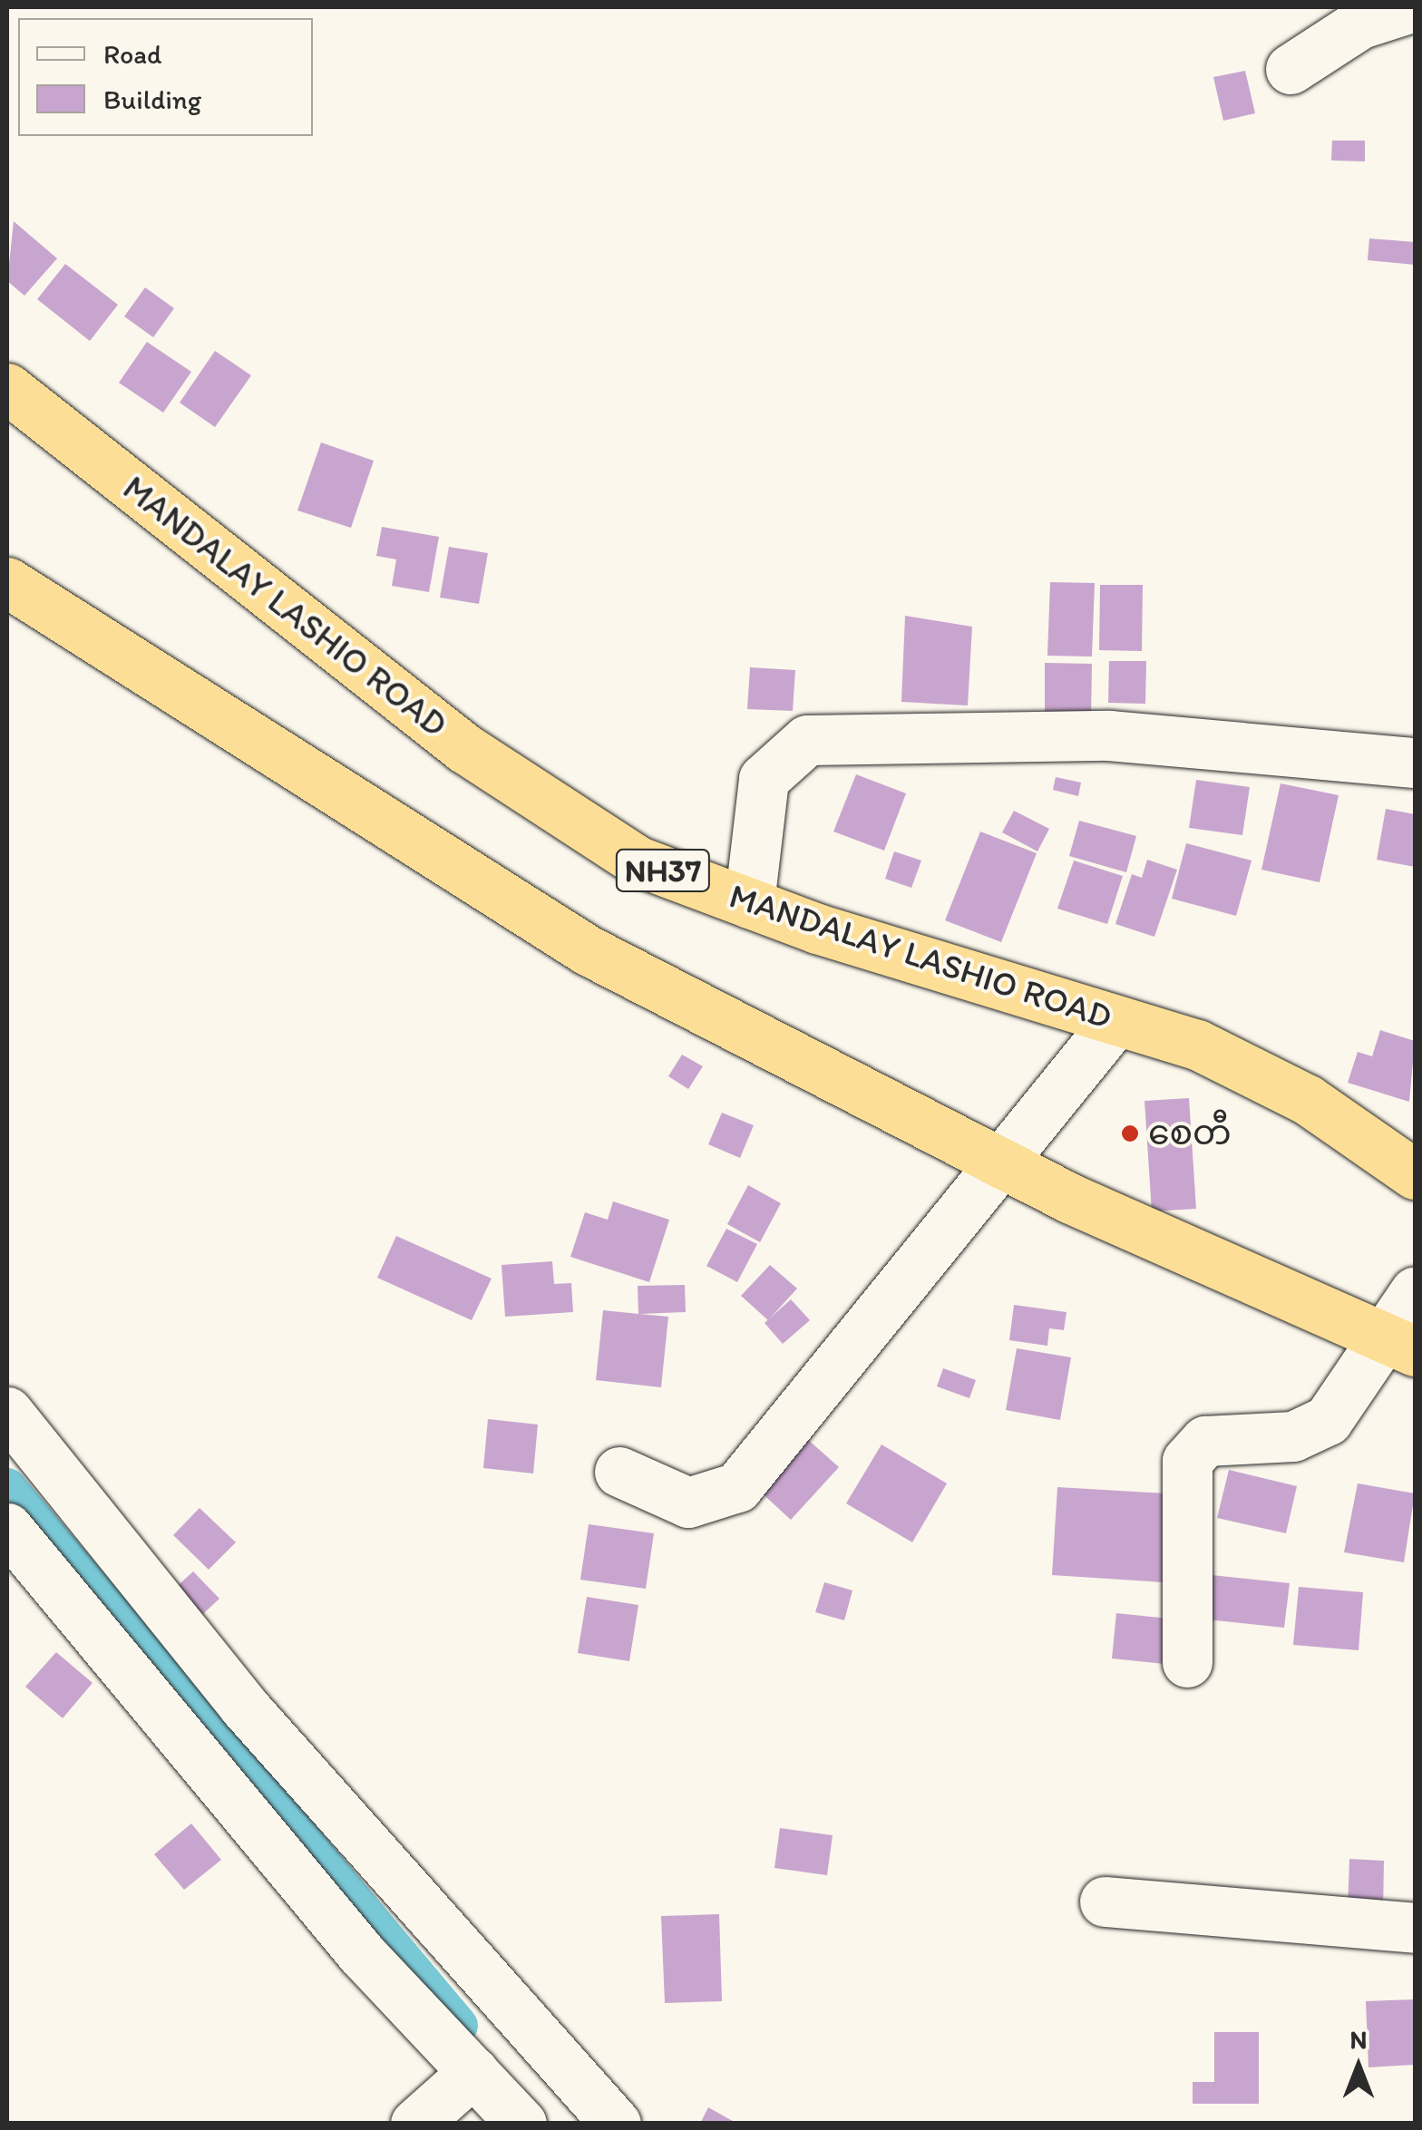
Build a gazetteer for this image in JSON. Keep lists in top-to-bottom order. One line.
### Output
{"streets":{"highway":["MANDALAY LASHIO ROAD","NH37"]},"places":["စေတီ"],"legend":["Road","Building"],"north":"top"}
